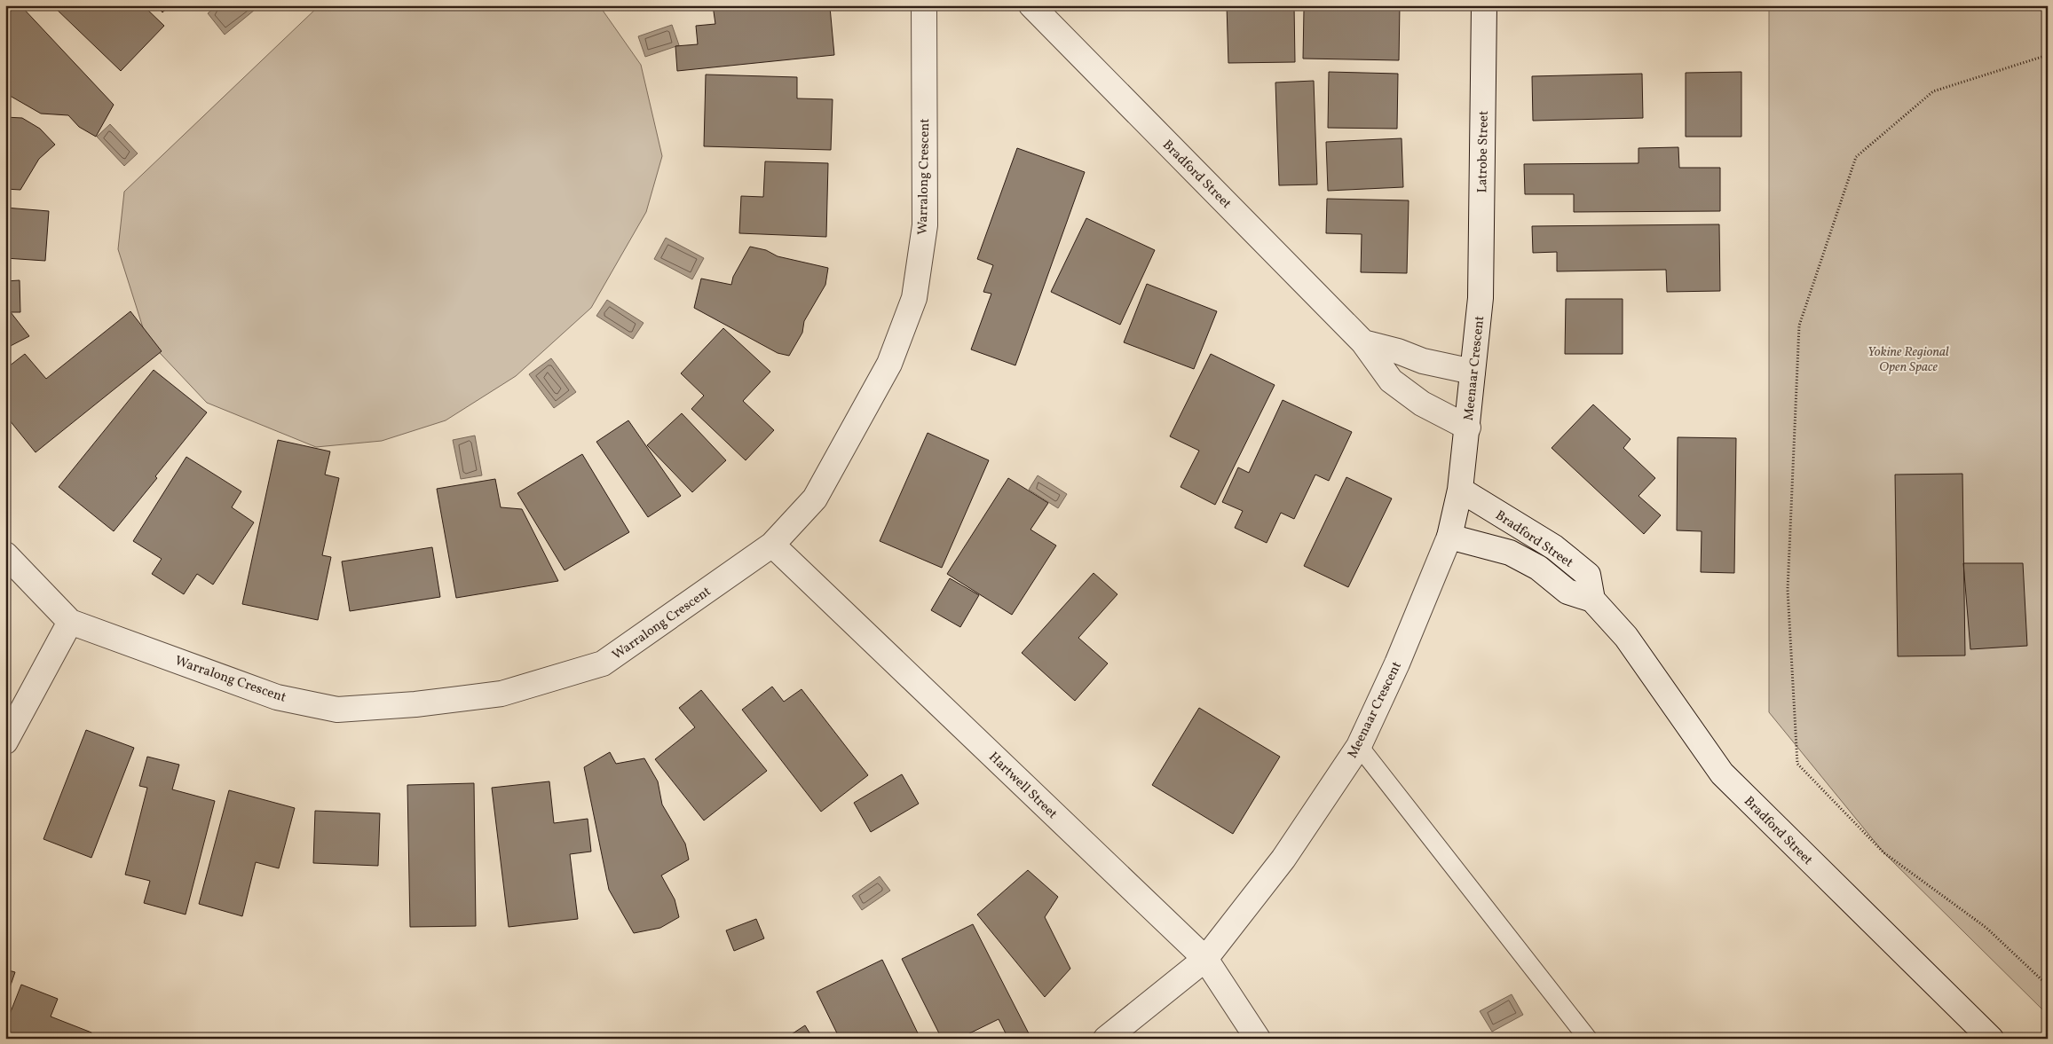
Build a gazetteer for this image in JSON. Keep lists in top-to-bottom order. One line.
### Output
{"streets":{"street":["Latrobe Street","Bradford Street","Warralong Crescent","Meenaar Crescent","Hartwell Street"]},"crossings":[["Latrobe Street","Meenaar Crescent"],["Bradford Street","Meenaar Crescent"],["Warralong Crescent","Hartwell Street"],["Meenaar Crescent","Hartwell Street"]],"parks":["Yokine Regional Open Space"]}
